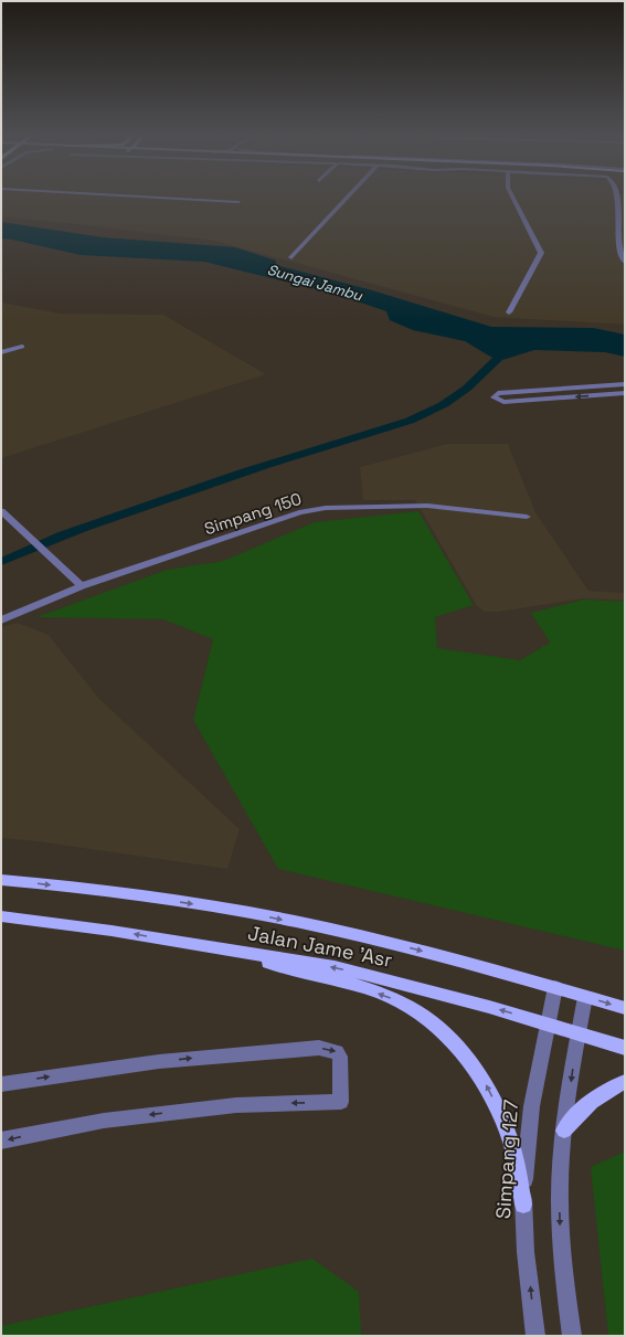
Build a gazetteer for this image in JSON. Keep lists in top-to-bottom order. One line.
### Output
{"streets":{"main road":["Jalan Jame 'Asr"],"street":["Simpang 150","Simpang 127"]},"crossings":[["Jalan Jame 'Asr","Simpang 127"]],"water":["Sungai Jambu"]}
